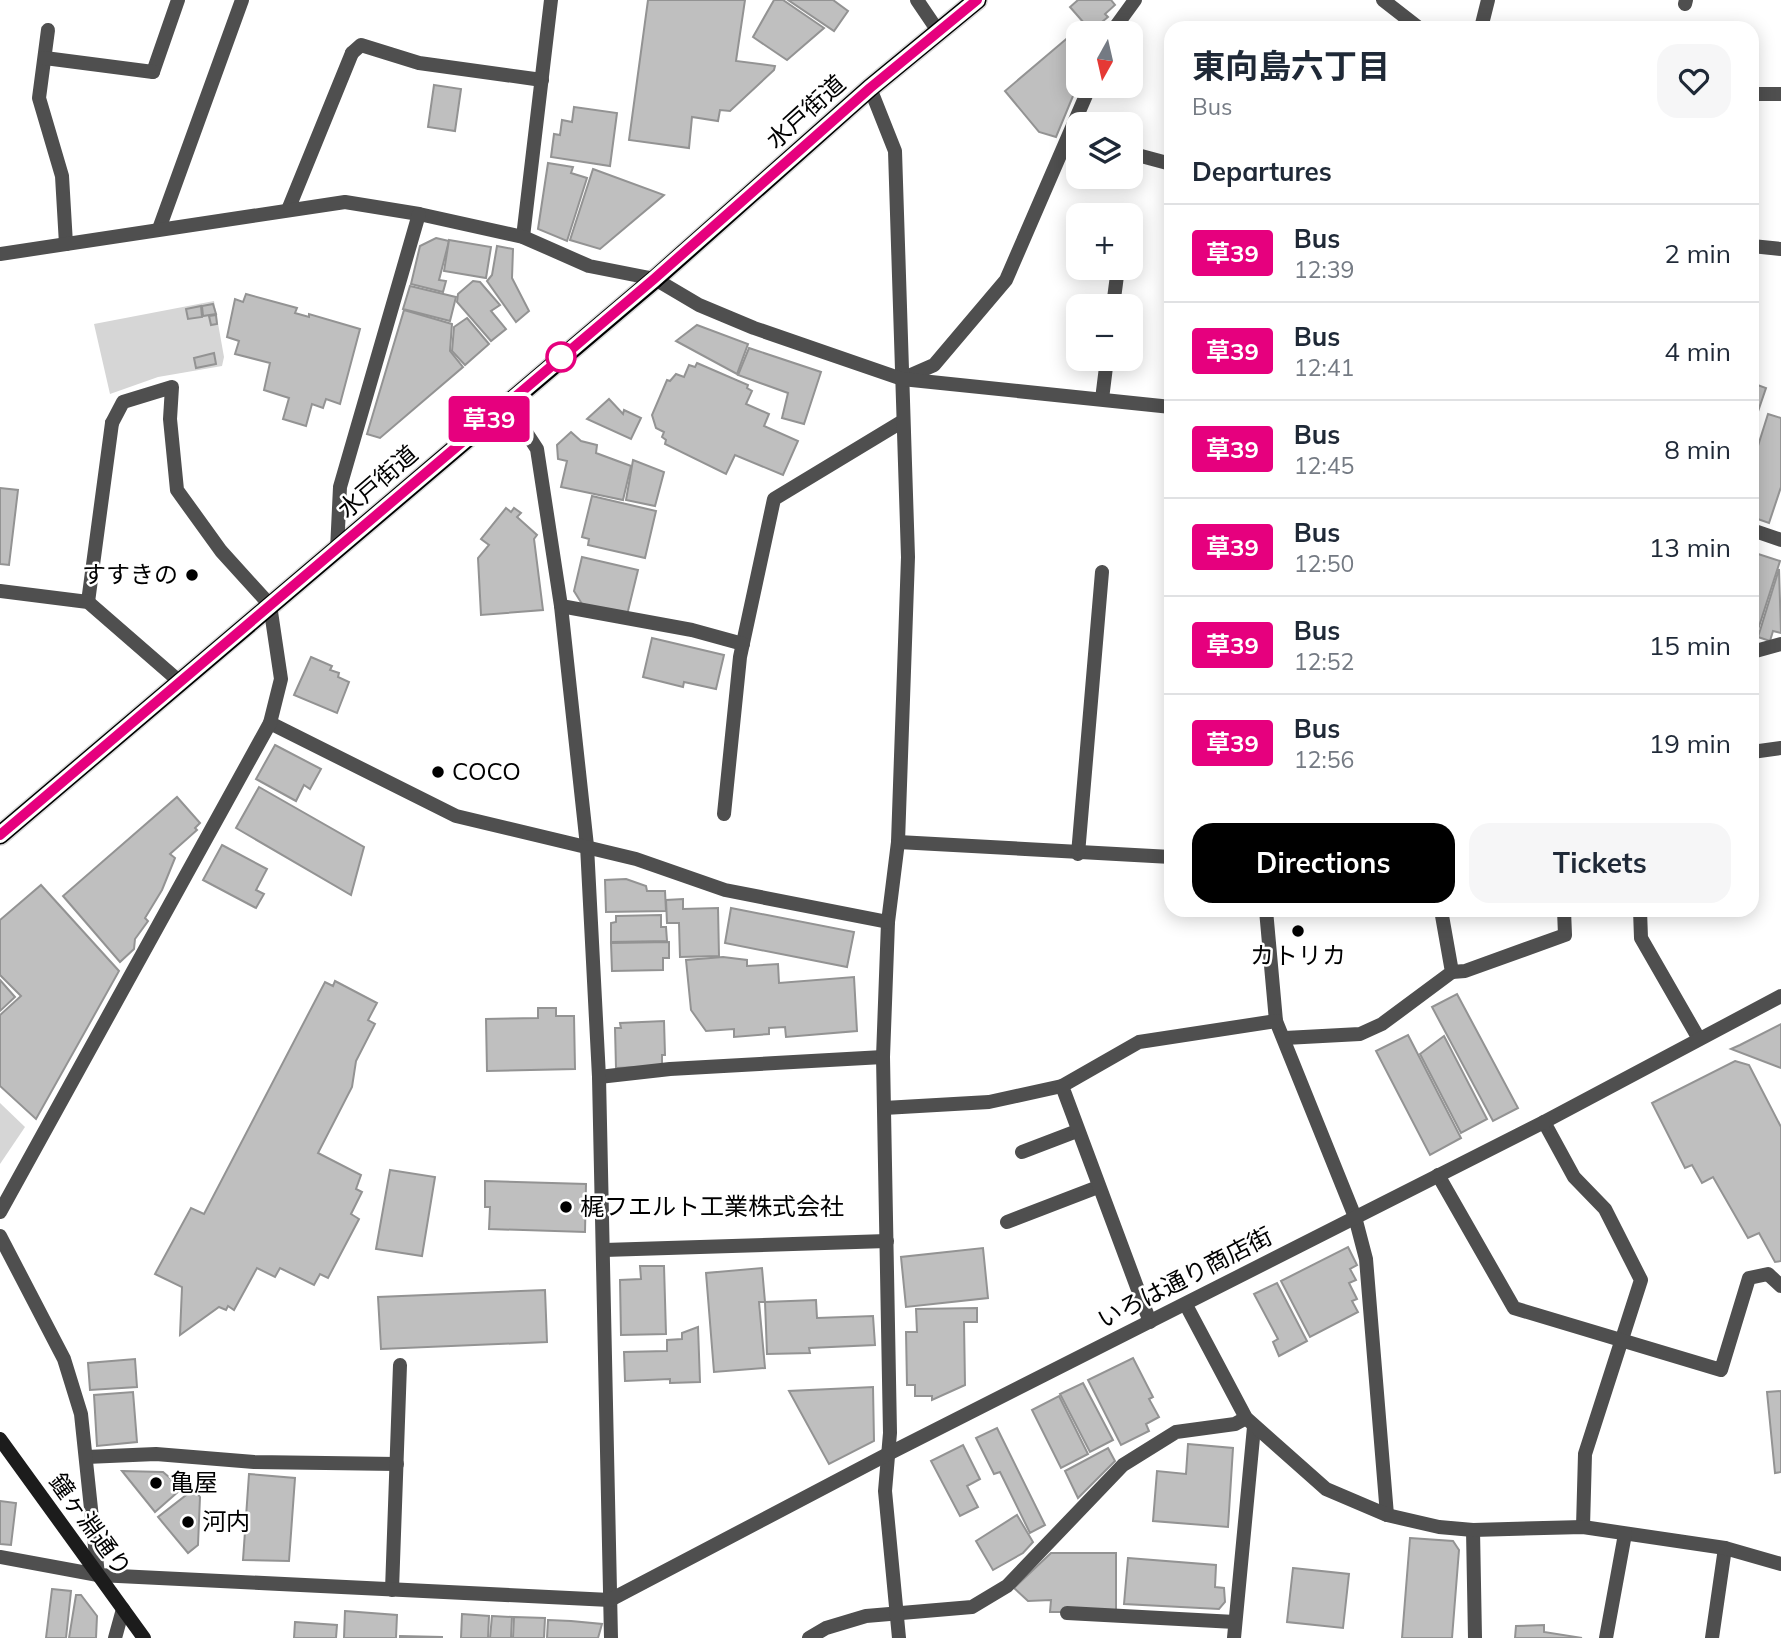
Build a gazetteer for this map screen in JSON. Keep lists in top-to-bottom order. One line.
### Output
{"streets":{"highway":["水戸街道"],"main road":["鐘ヶ淵通り"],"street":["いろは通り商店街"]},"places":["すすきの","COCO","カトリカ","梶フエルト工業株式会社","亀屋","河内"],"lines":["bus line 草39"],"north":"bottom","page":{"on_map":"草39","map_buttons":["+","−"],"heading":[["東向島六丁目","Bus"],"Departures"],"list":[{"mark":"草39","name":"Bus","note":"12:39","value":"2 min"},{"mark":"草39","name":"Bus","note":"12:41","value":"4 min"},{"mark":"草39","name":"Bus","note":"12:45","value":"8 min"},{"mark":"草39","name":"Bus","note":"12:50","value":"13 min"},{"mark":"草39","name":"Bus","note":"12:52","value":"15 min"},{"mark":"草39","name":"Bus","note":"12:56","value":"19 min"}],"buttons":["Directions","Tickets"]}}
